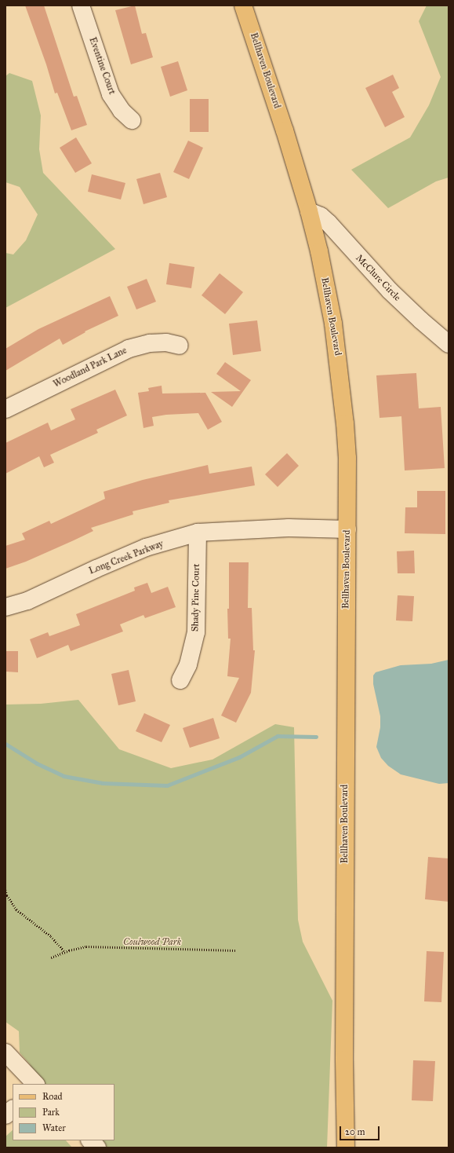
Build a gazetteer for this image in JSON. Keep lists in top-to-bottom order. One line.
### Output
{"streets":{"main road":["Bellhaven Boulevard"],"street":["Eventine Court","McClure Circle","Woodland Park Lane","Long Creek Parkway","Shady Pine Court"]},"crossings":[["Bellhaven Boulevard","McClure Circle"],["Bellhaven Boulevard","Long Creek Parkway"],["Long Creek Parkway","Shady Pine Court"]],"parks":["Coulwood Park"],"legend":["Road","Park","Water"],"scale_bar":"20 m"}
